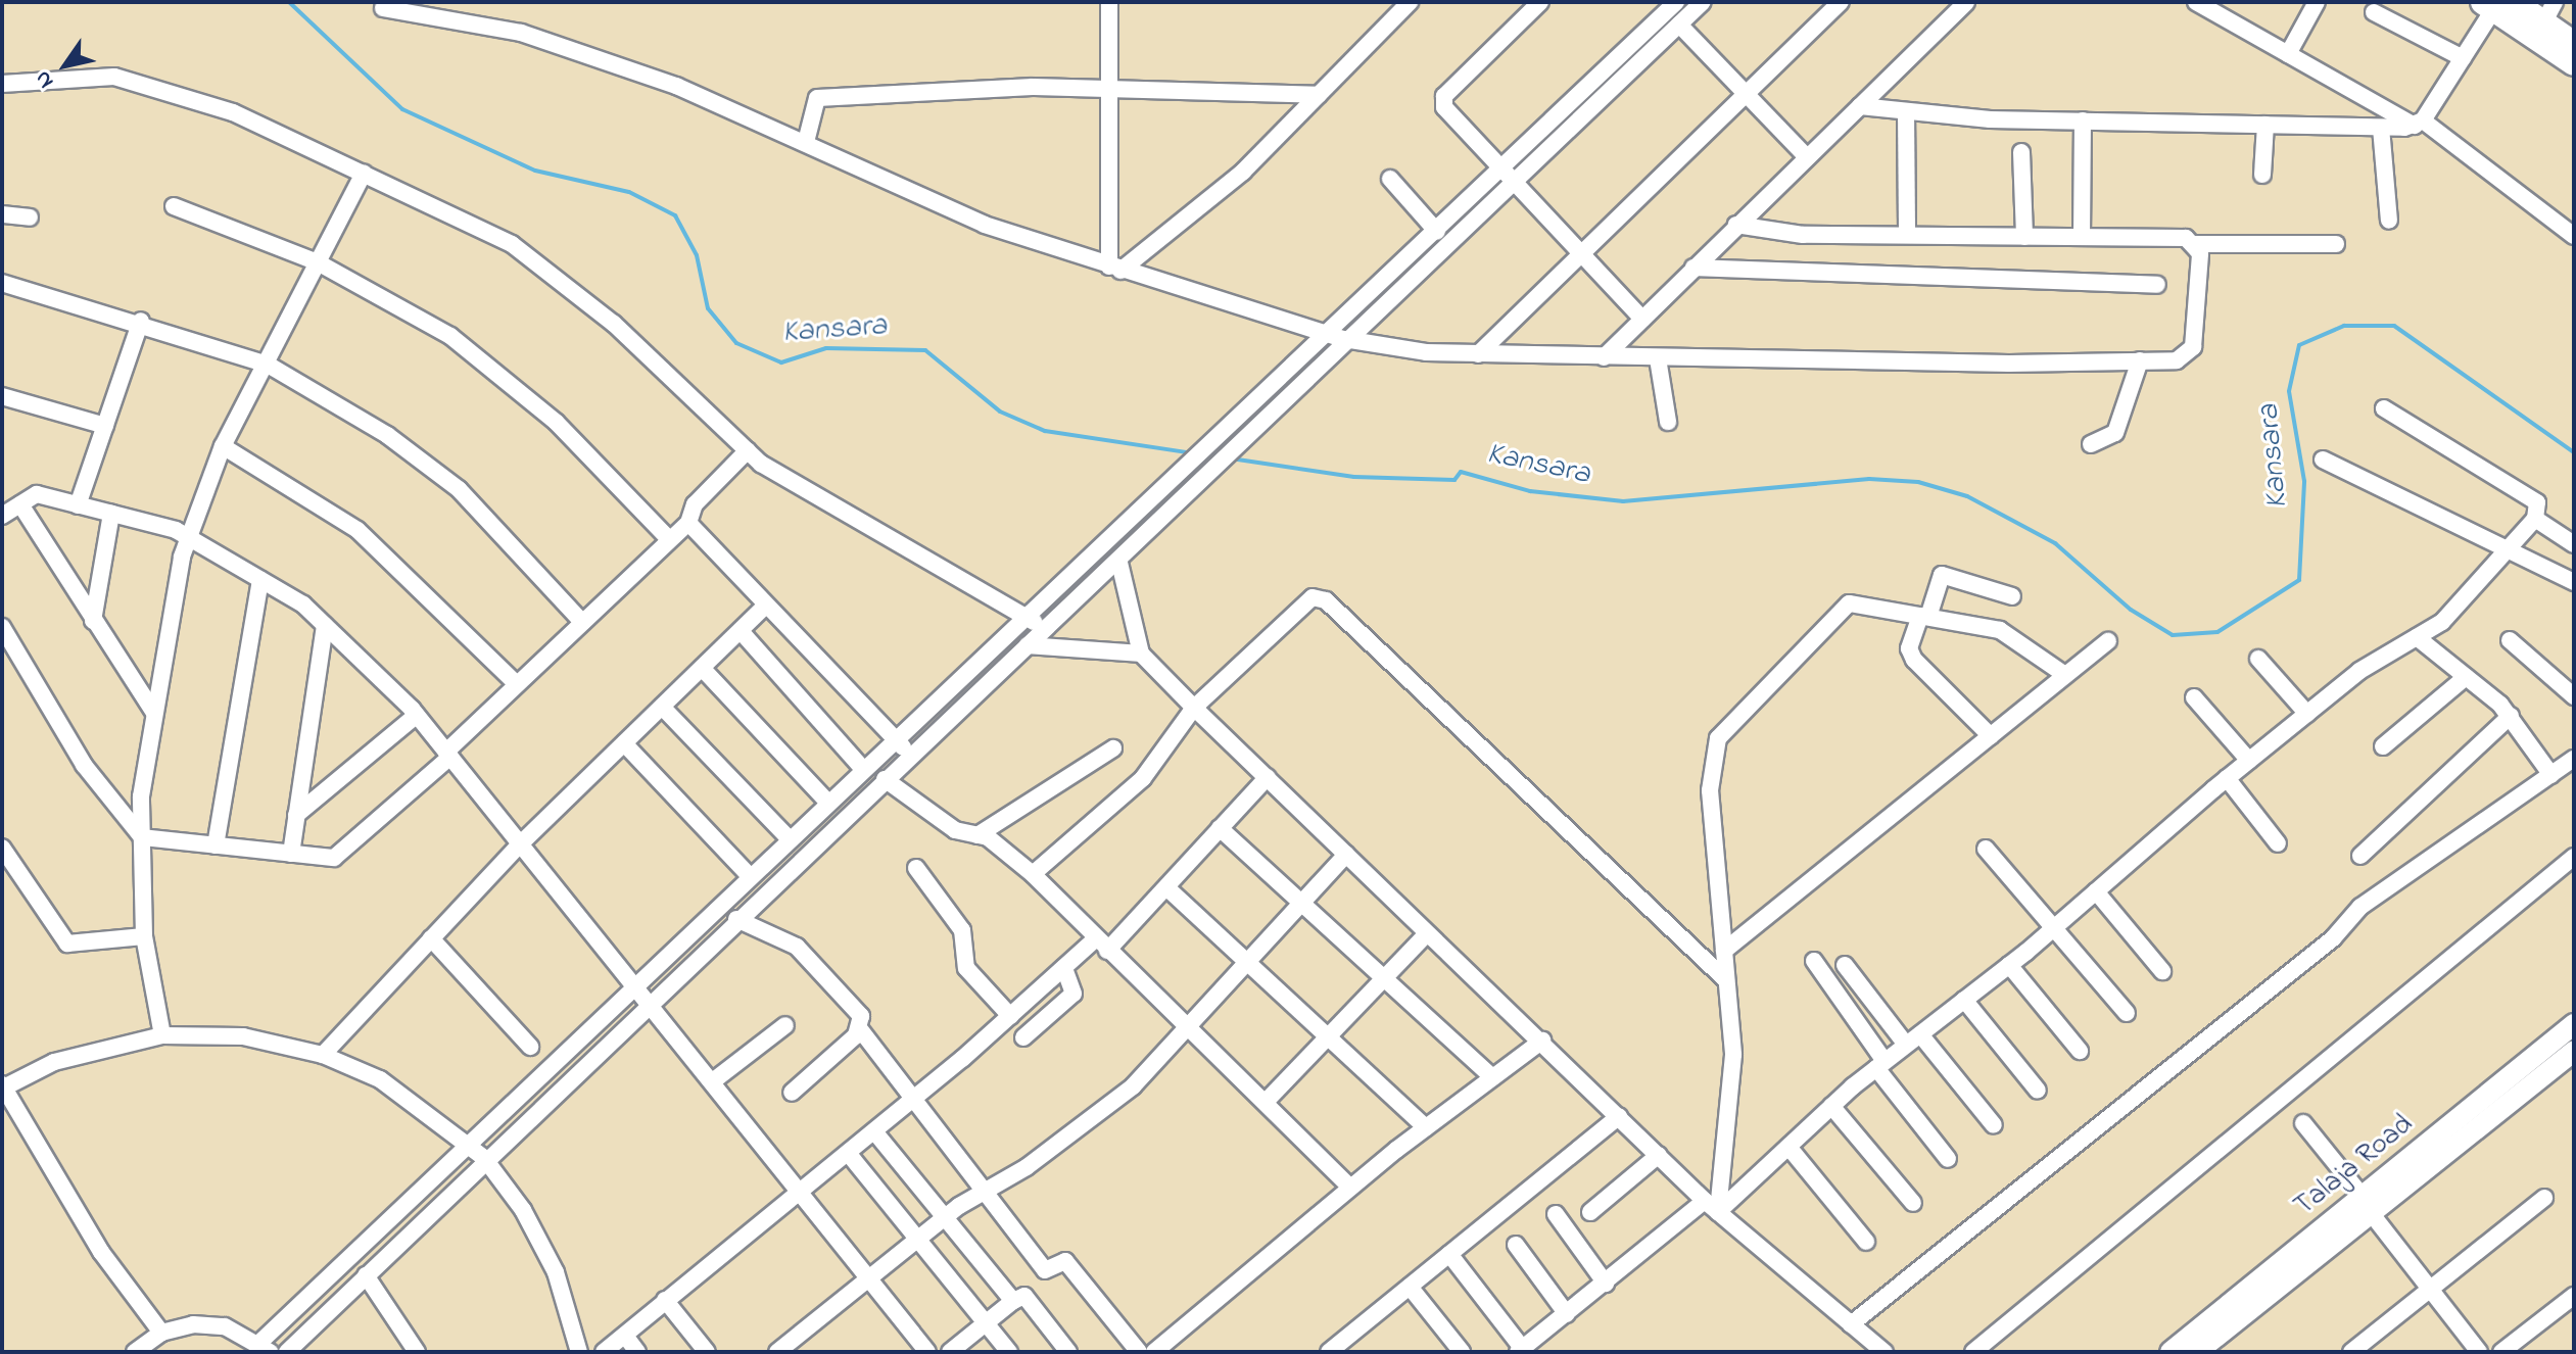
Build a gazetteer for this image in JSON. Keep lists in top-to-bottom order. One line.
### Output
{"streets":{"main road":["Talaja Road"]},"water":["Kansara"],"north":"bottom left"}
